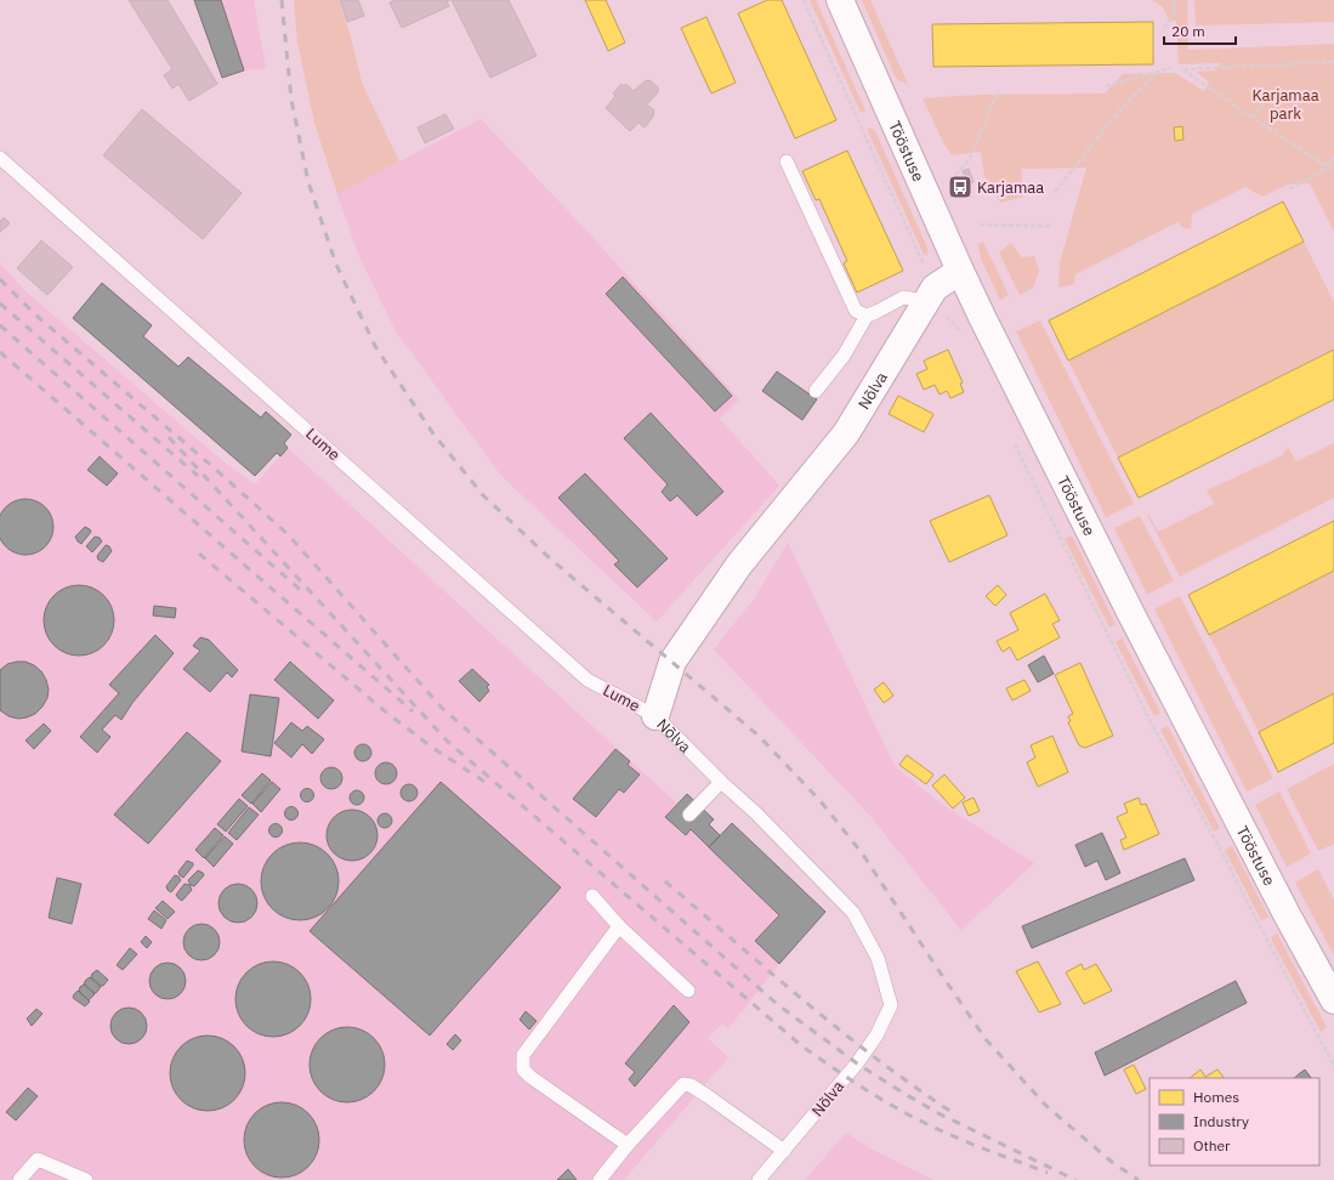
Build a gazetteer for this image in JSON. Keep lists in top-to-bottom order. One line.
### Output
{"streets":{"street":["Tööstuse","Nõlva"],"lane":["Lume"]},"crossings":[["Tööstuse","Nõlva"],["Nõlva","Lume"]],"parks":["Karjamaa park"],"places":{"bus stop":["Karjamaa"]},"legend":["Homes","Industry","Other"],"scale_bar":"20 m"}
